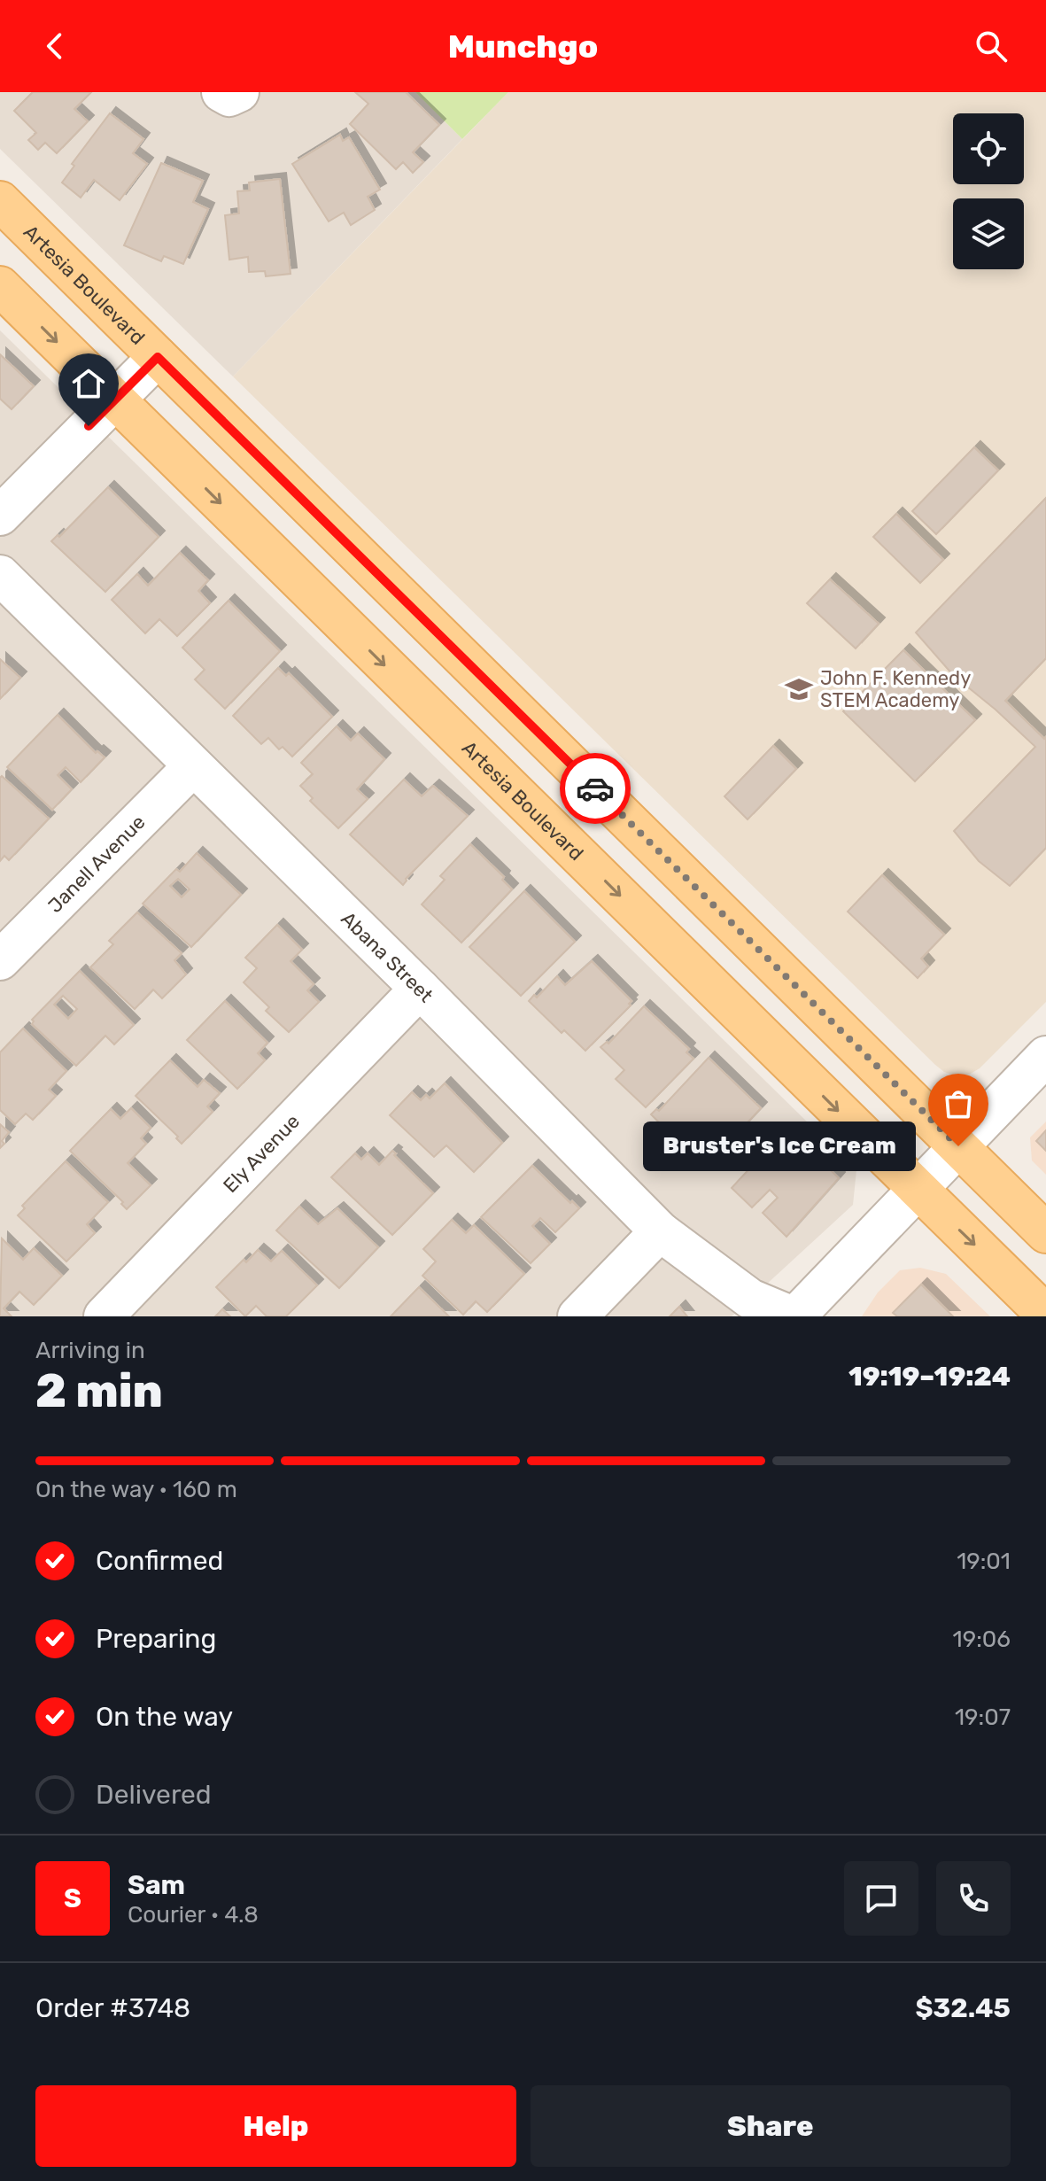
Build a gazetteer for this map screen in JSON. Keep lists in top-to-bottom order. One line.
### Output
{"streets":{"main road":["Artesia Boulevard"],"street":["Janell Avenue","Abana Street","Ely Avenue"]},"crossings":[["Janell Avenue","Abana Street"],["Abana Street","Ely Avenue"]],"places":{"school or university":["John F. Kennedy STEM Academy"],"other":["Bruster's Ice Cream"]},"page":{"header":"Munchgo","bubble":"Bruster's Ice Cream","heading":["2 min","Arriving in","19:19–19:24"],"panel":["Sam","Courier · 4.8","Order #3748","$32.45"],"bar":"On the way · 160 m","list":[["Confirmed","19:01"],["Preparing","19:06"],["On the way","19:07"],"Delivered"],"round":"S","buttons":["Help","Share"]}}
